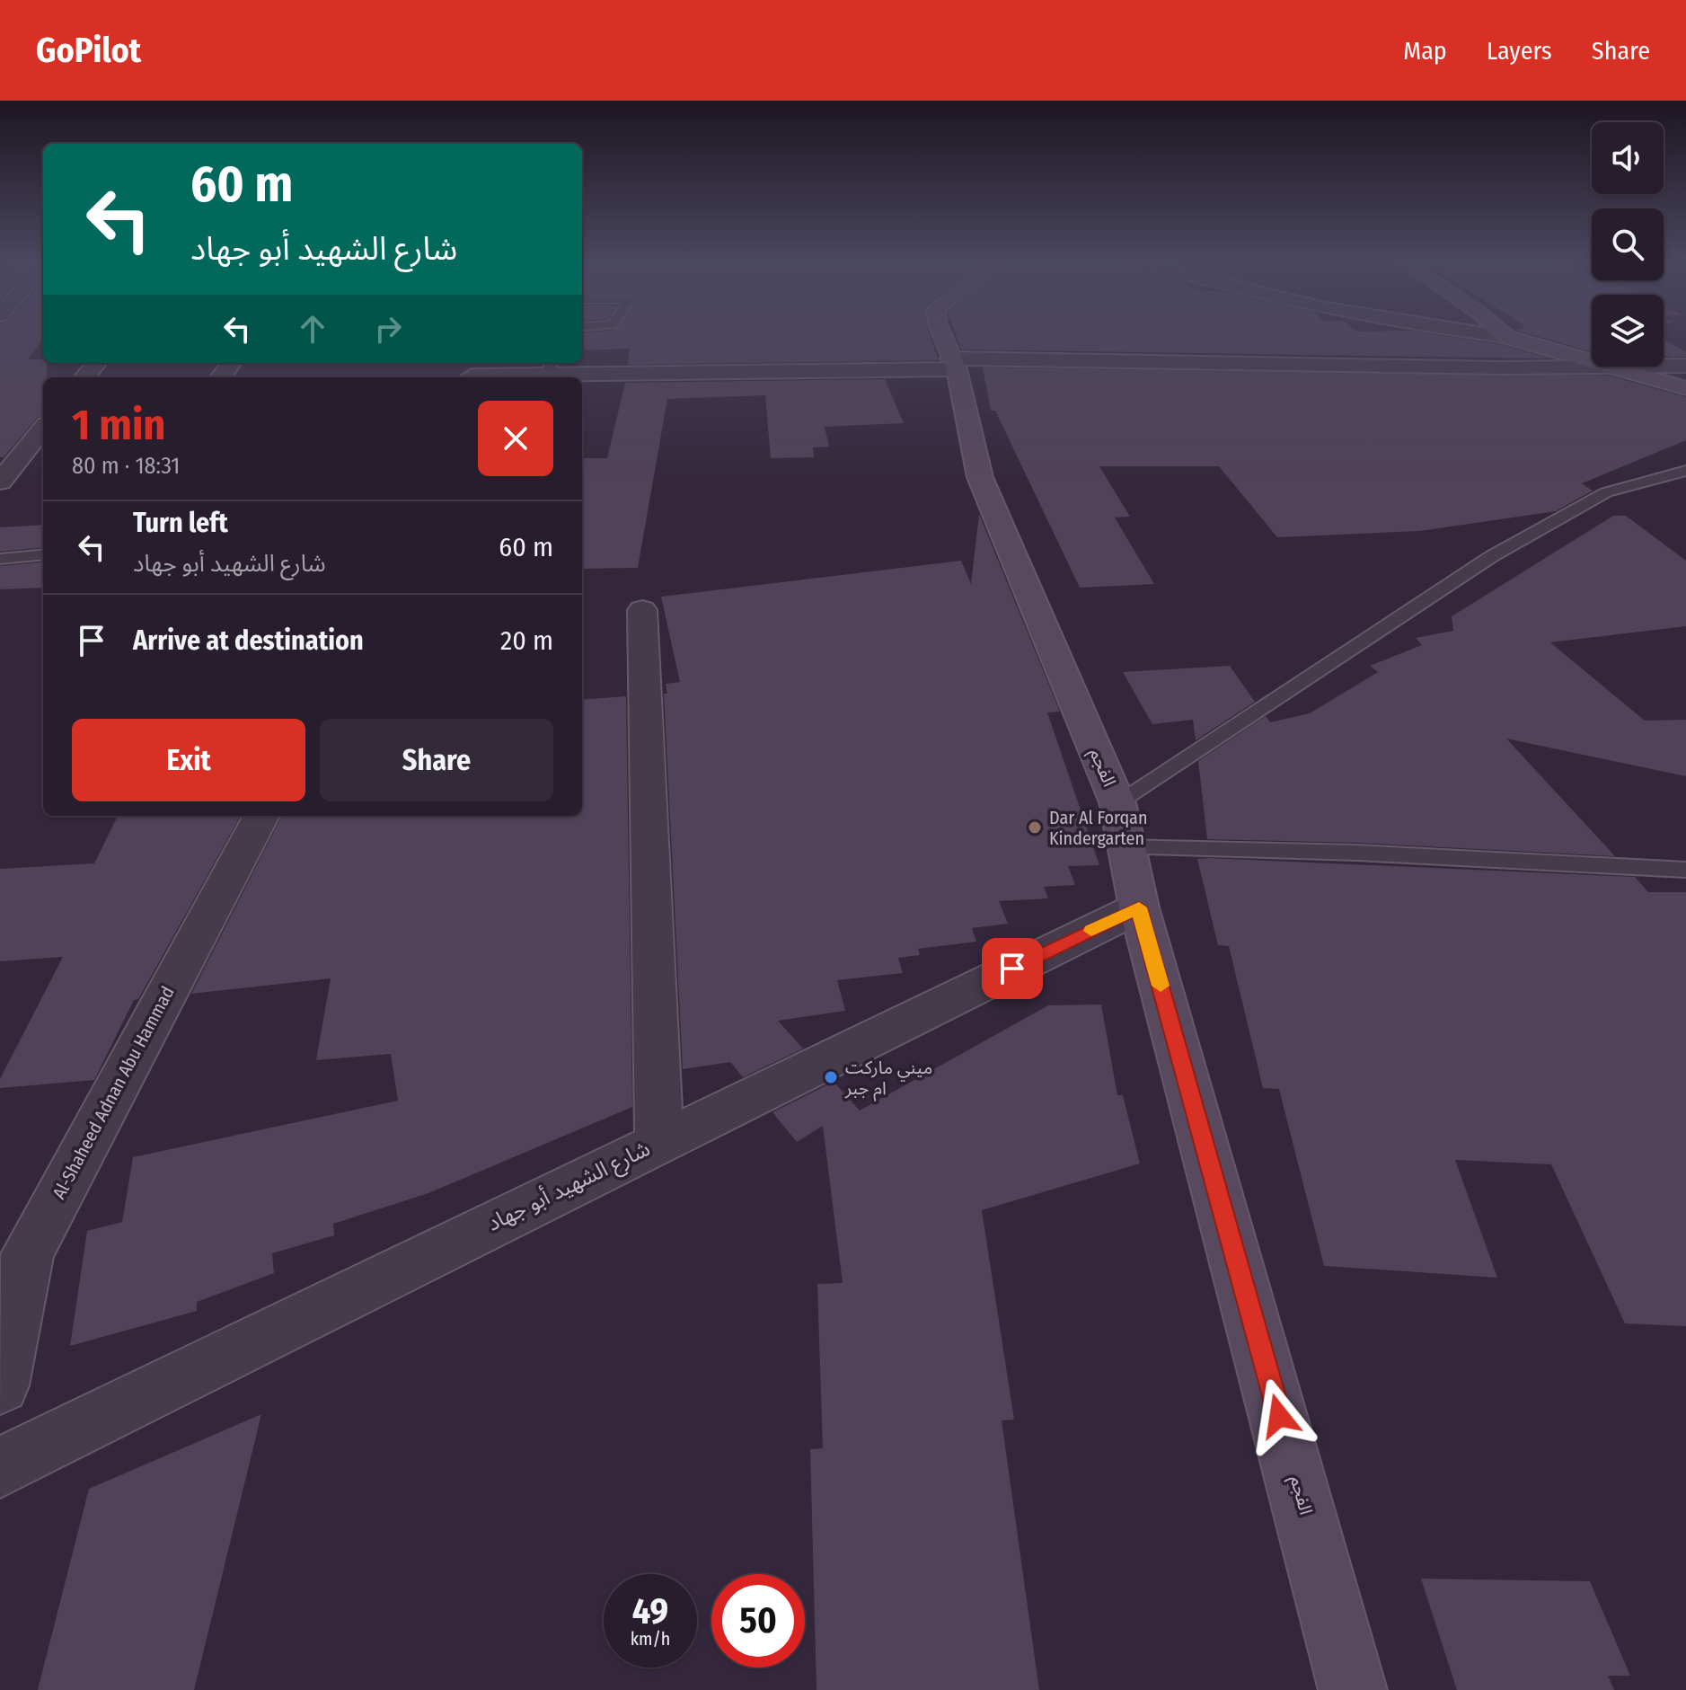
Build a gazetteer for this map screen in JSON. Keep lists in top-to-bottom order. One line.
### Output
{"streets":{"main road":["الفجم"],"street":["Al-Shaheed Adnan Abu Hammad","شارع الشهيد أبو جهاد"]},"crossings":[["الفجم","شارع الشهيد أبو جهاد"]],"places":["Dar Al Forqan Kindergarten","ميني ماركت ام جبر"],"page":{"header":"GoPilot","nav":["Map","Layers","Share"],"turn":["60 m","شارع الشهيد أبو جهاد"],"heading":["1 min","80 m · 18:31"],"list":[{"name":"Turn left","note":"شارع الشهيد أبو جهاد","value":"60 m"},{"name":"Arrive at destination","value":"20 m"}],"buttons":["Exit","Share"],"speed":"49 km/h","limit":"50"}}
